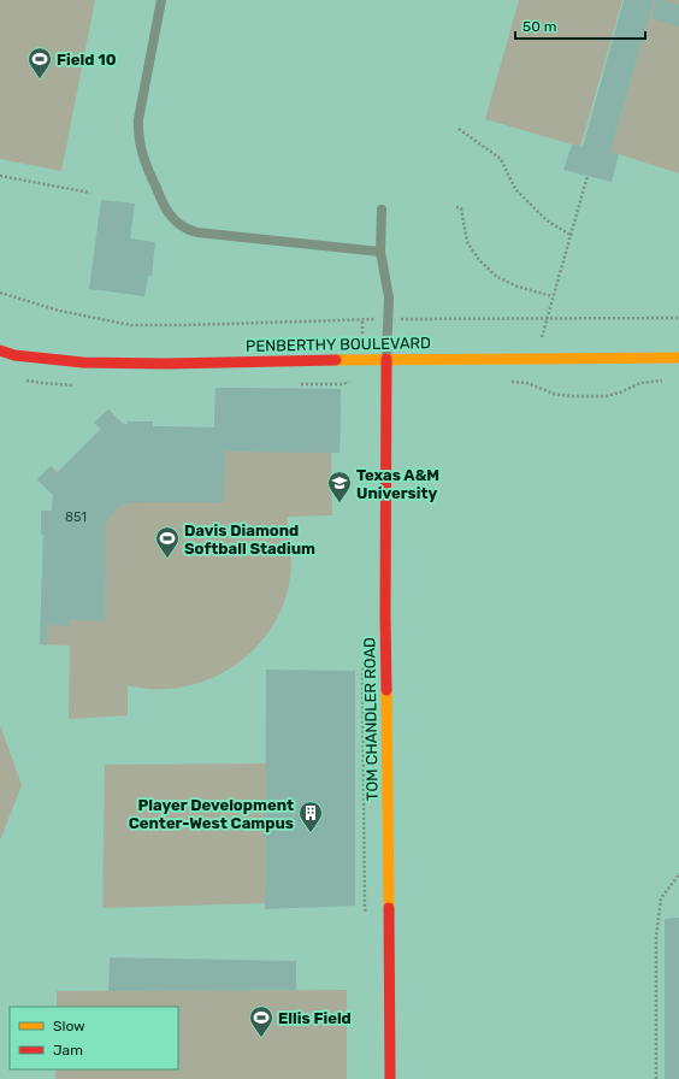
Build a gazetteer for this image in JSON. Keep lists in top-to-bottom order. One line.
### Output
{"streets":{"street":["PENBERTHY BOULEVARD","TOM CHANDLER ROAD"]},"crossings":[["PENBERTHY BOULEVARD","TOM CHANDLER ROAD"]],"places":{"sports":["Field 10","Davis Diamond Softball Stadium","Ellis Field"],"school or university":["Texas A&M University"],"building":["Player Development Center-West Campus"]},"house_numbers":["851"],"legend":["Slow","Jam"],"scale_bar":"50 m"}
